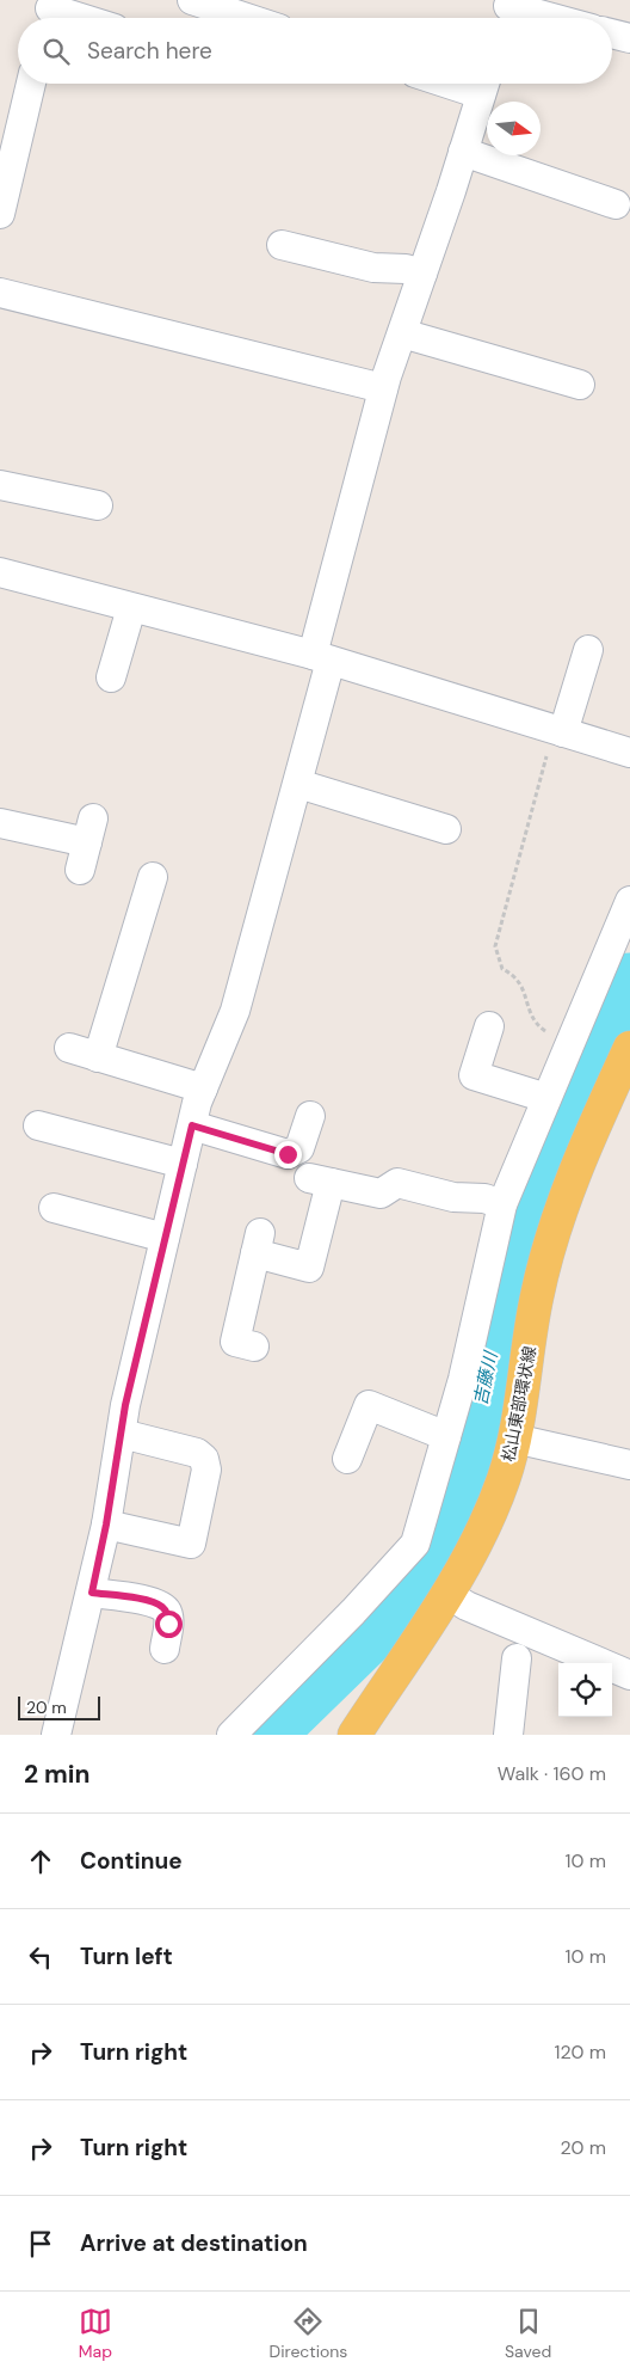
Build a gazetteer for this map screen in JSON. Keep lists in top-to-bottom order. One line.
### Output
{"streets":{"main road":["松山東部環状線"]},"water":["吉藤川"],"scale_bar":"20 m","north":"right","page":{"search":"Search here","scale":"20 m","heading":["2 min","Walk · 160 m"],"list":[["Continue","10 m"],["Turn left","10 m"],["Turn right","120 m"],["Turn right","20 m"],"Arrive at destination"],"nav":["Map","Directions","Saved"]}}
